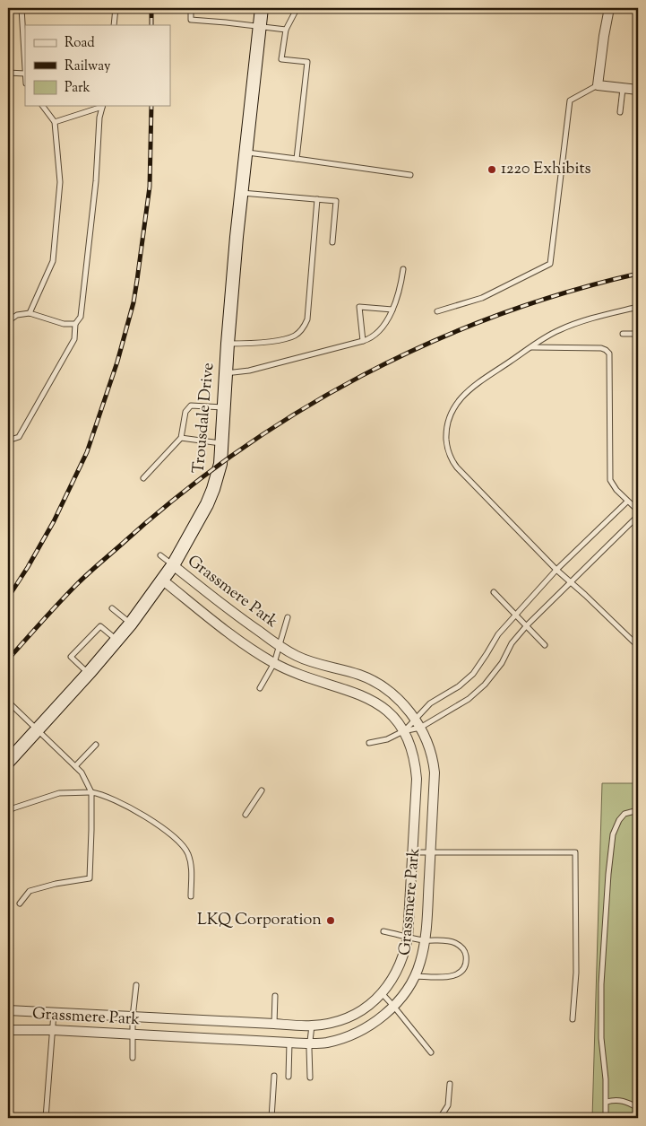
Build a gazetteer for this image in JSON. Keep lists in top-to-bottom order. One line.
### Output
{"streets":{"street":["Trousdale Drive","Grassmere Park"]},"crossings":[["Trousdale Drive","Grassmere Park"]],"places":["1220 Exhibits","LKQ Corporation"],"legend":["Road","Railway","Park"]}
